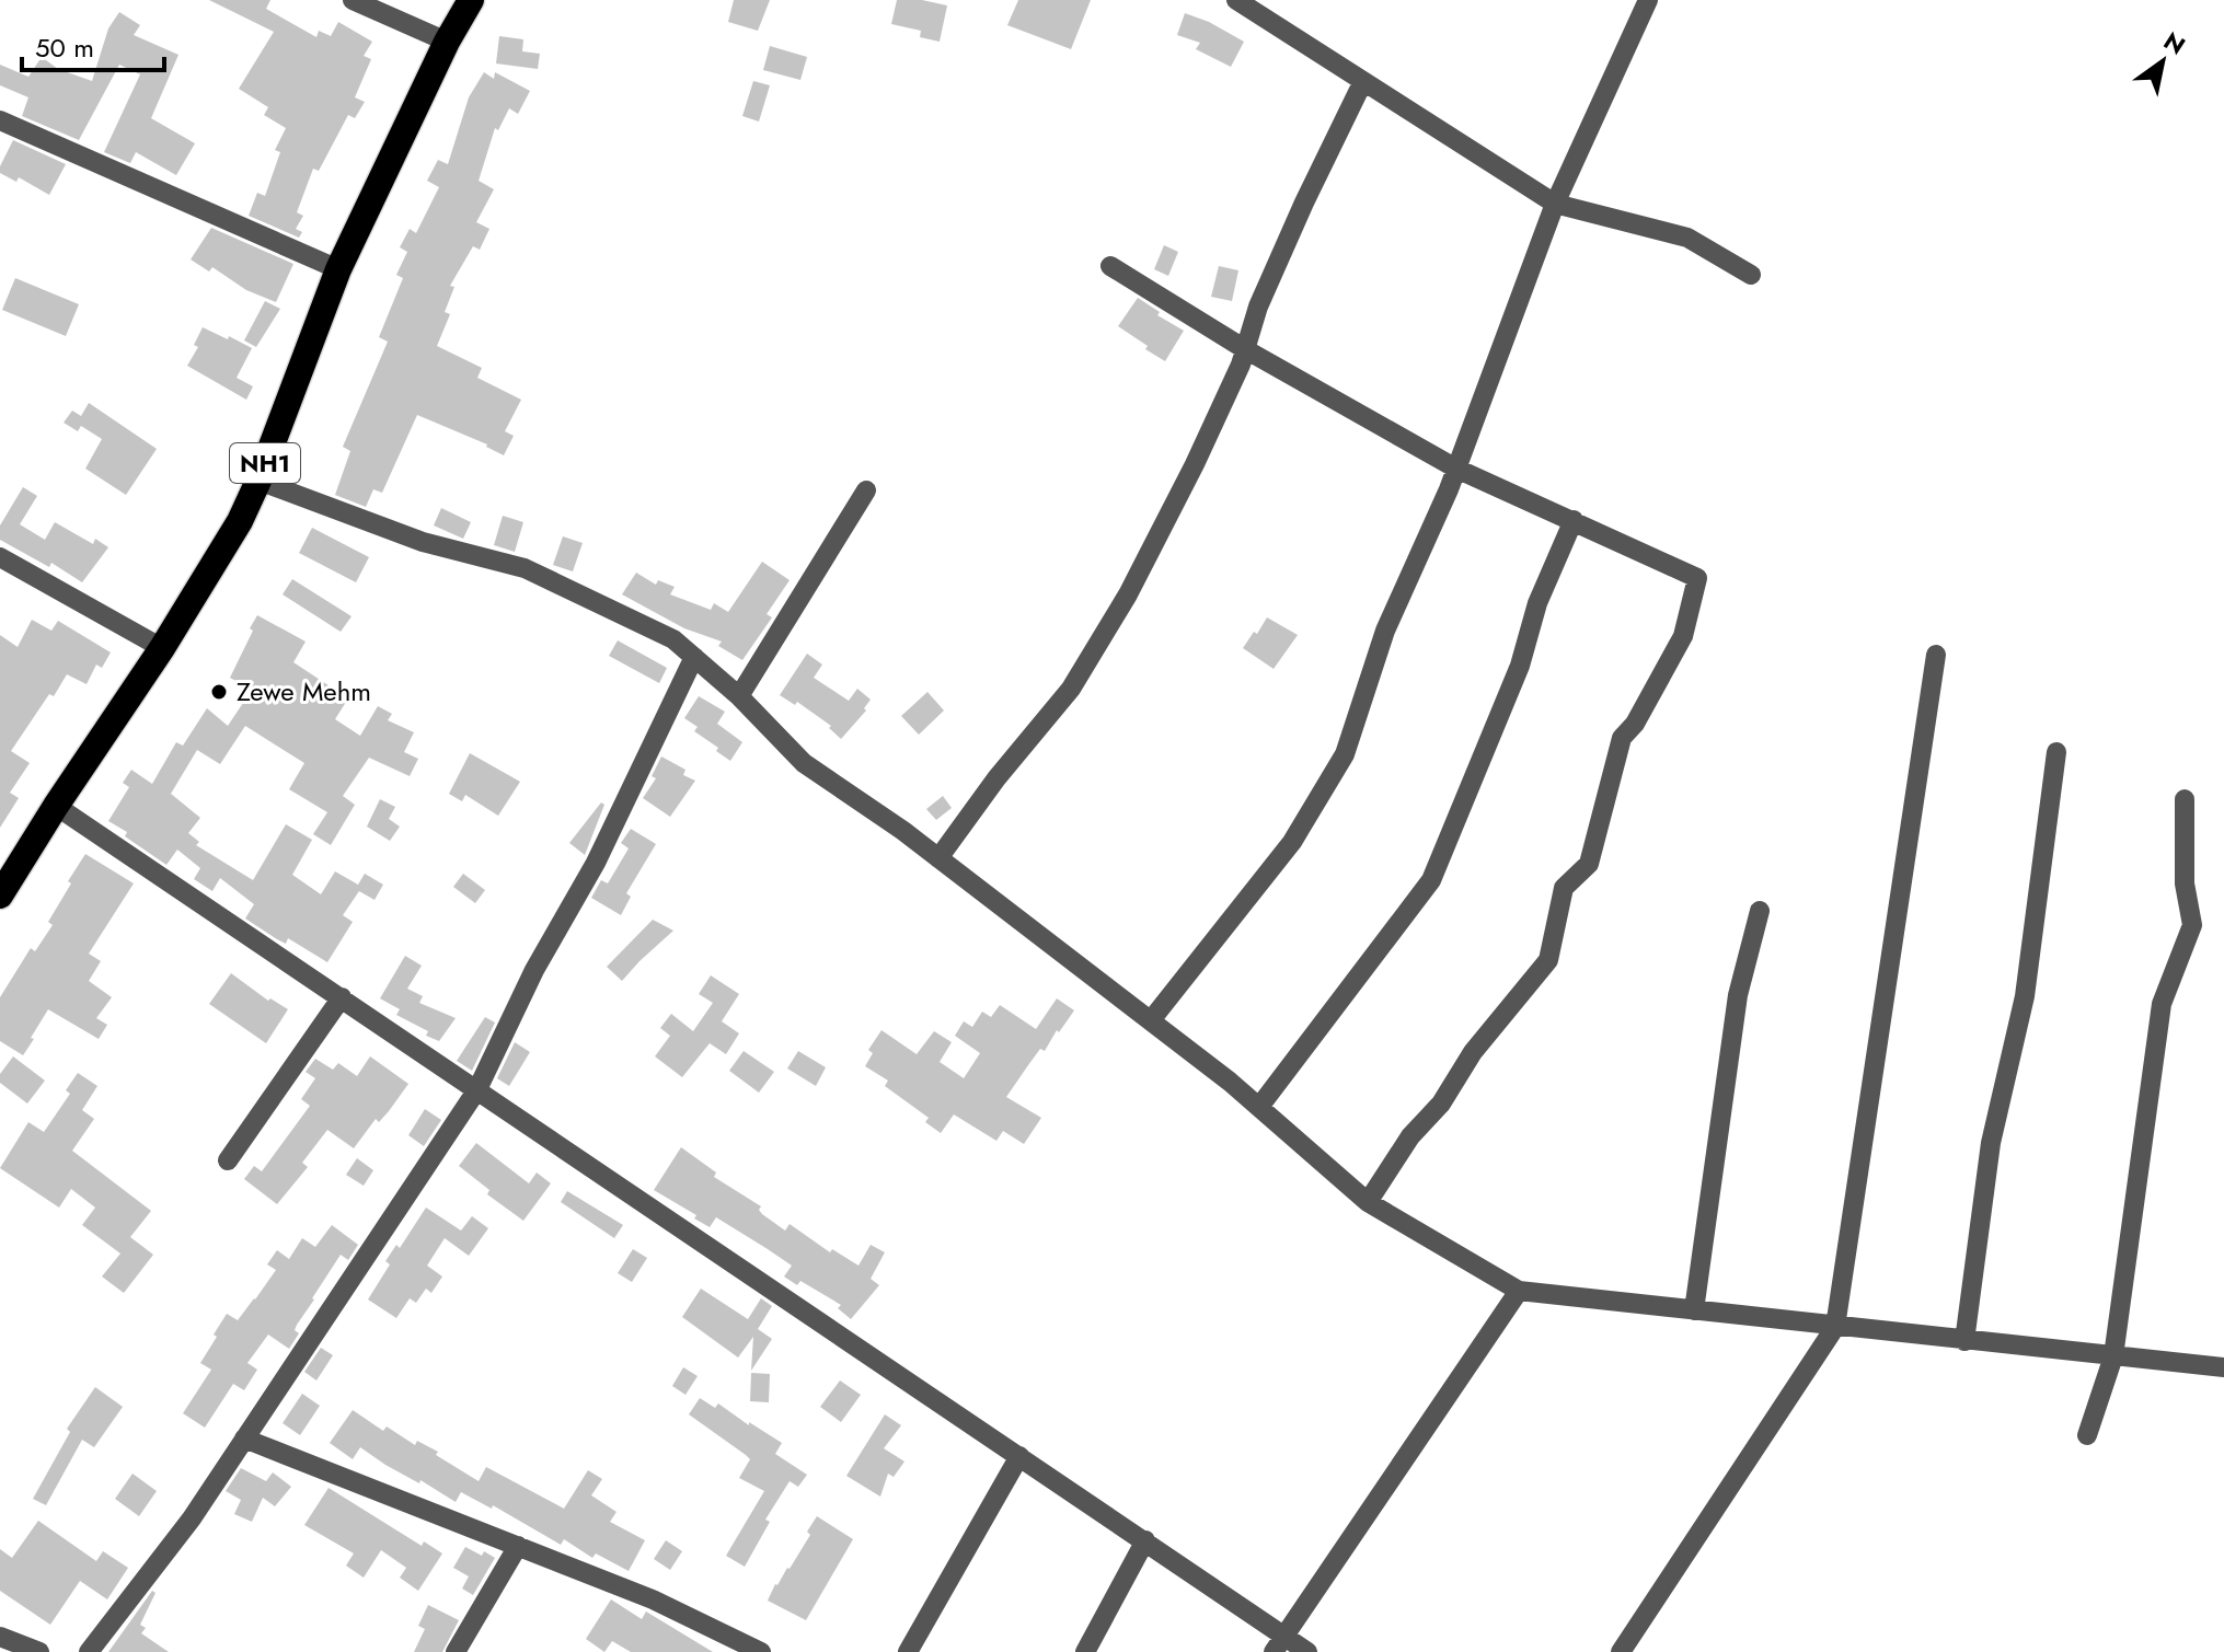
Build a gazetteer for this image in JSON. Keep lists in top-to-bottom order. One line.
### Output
{"streets":{"highway":["NH1"]},"places":["Zewe Mehm"],"scale_bar":"50 m","north":"top right"}
